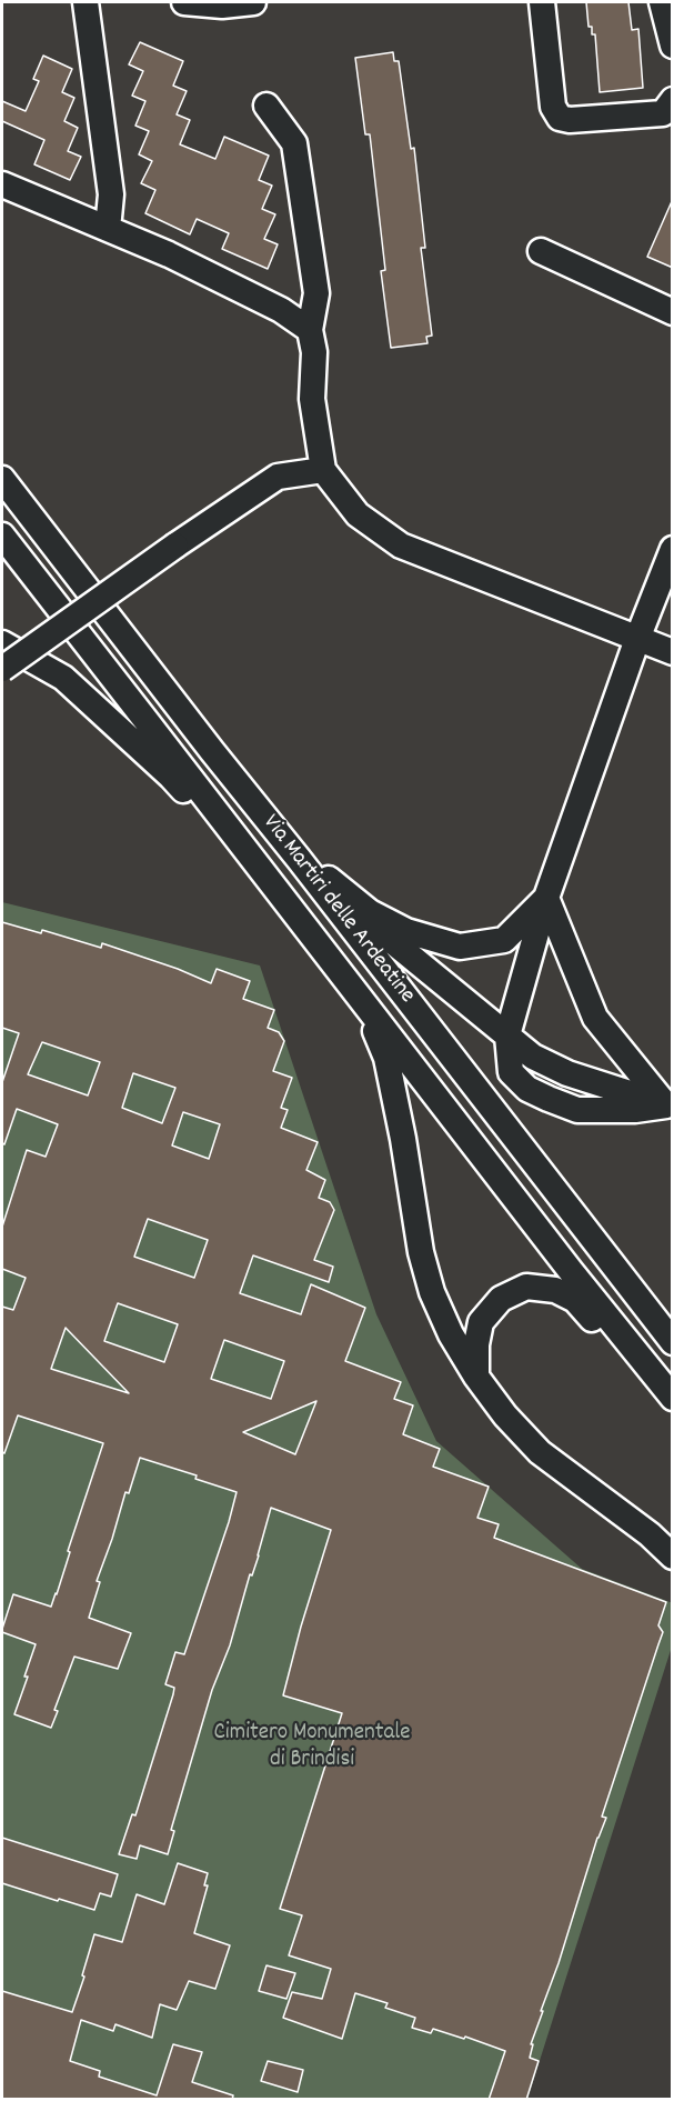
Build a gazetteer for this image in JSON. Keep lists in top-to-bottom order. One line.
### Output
{"streets":{"street":["Via Martiri delle Ardeatine"]},"parks":["Cimitero Monumentale di Brindisi"]}
